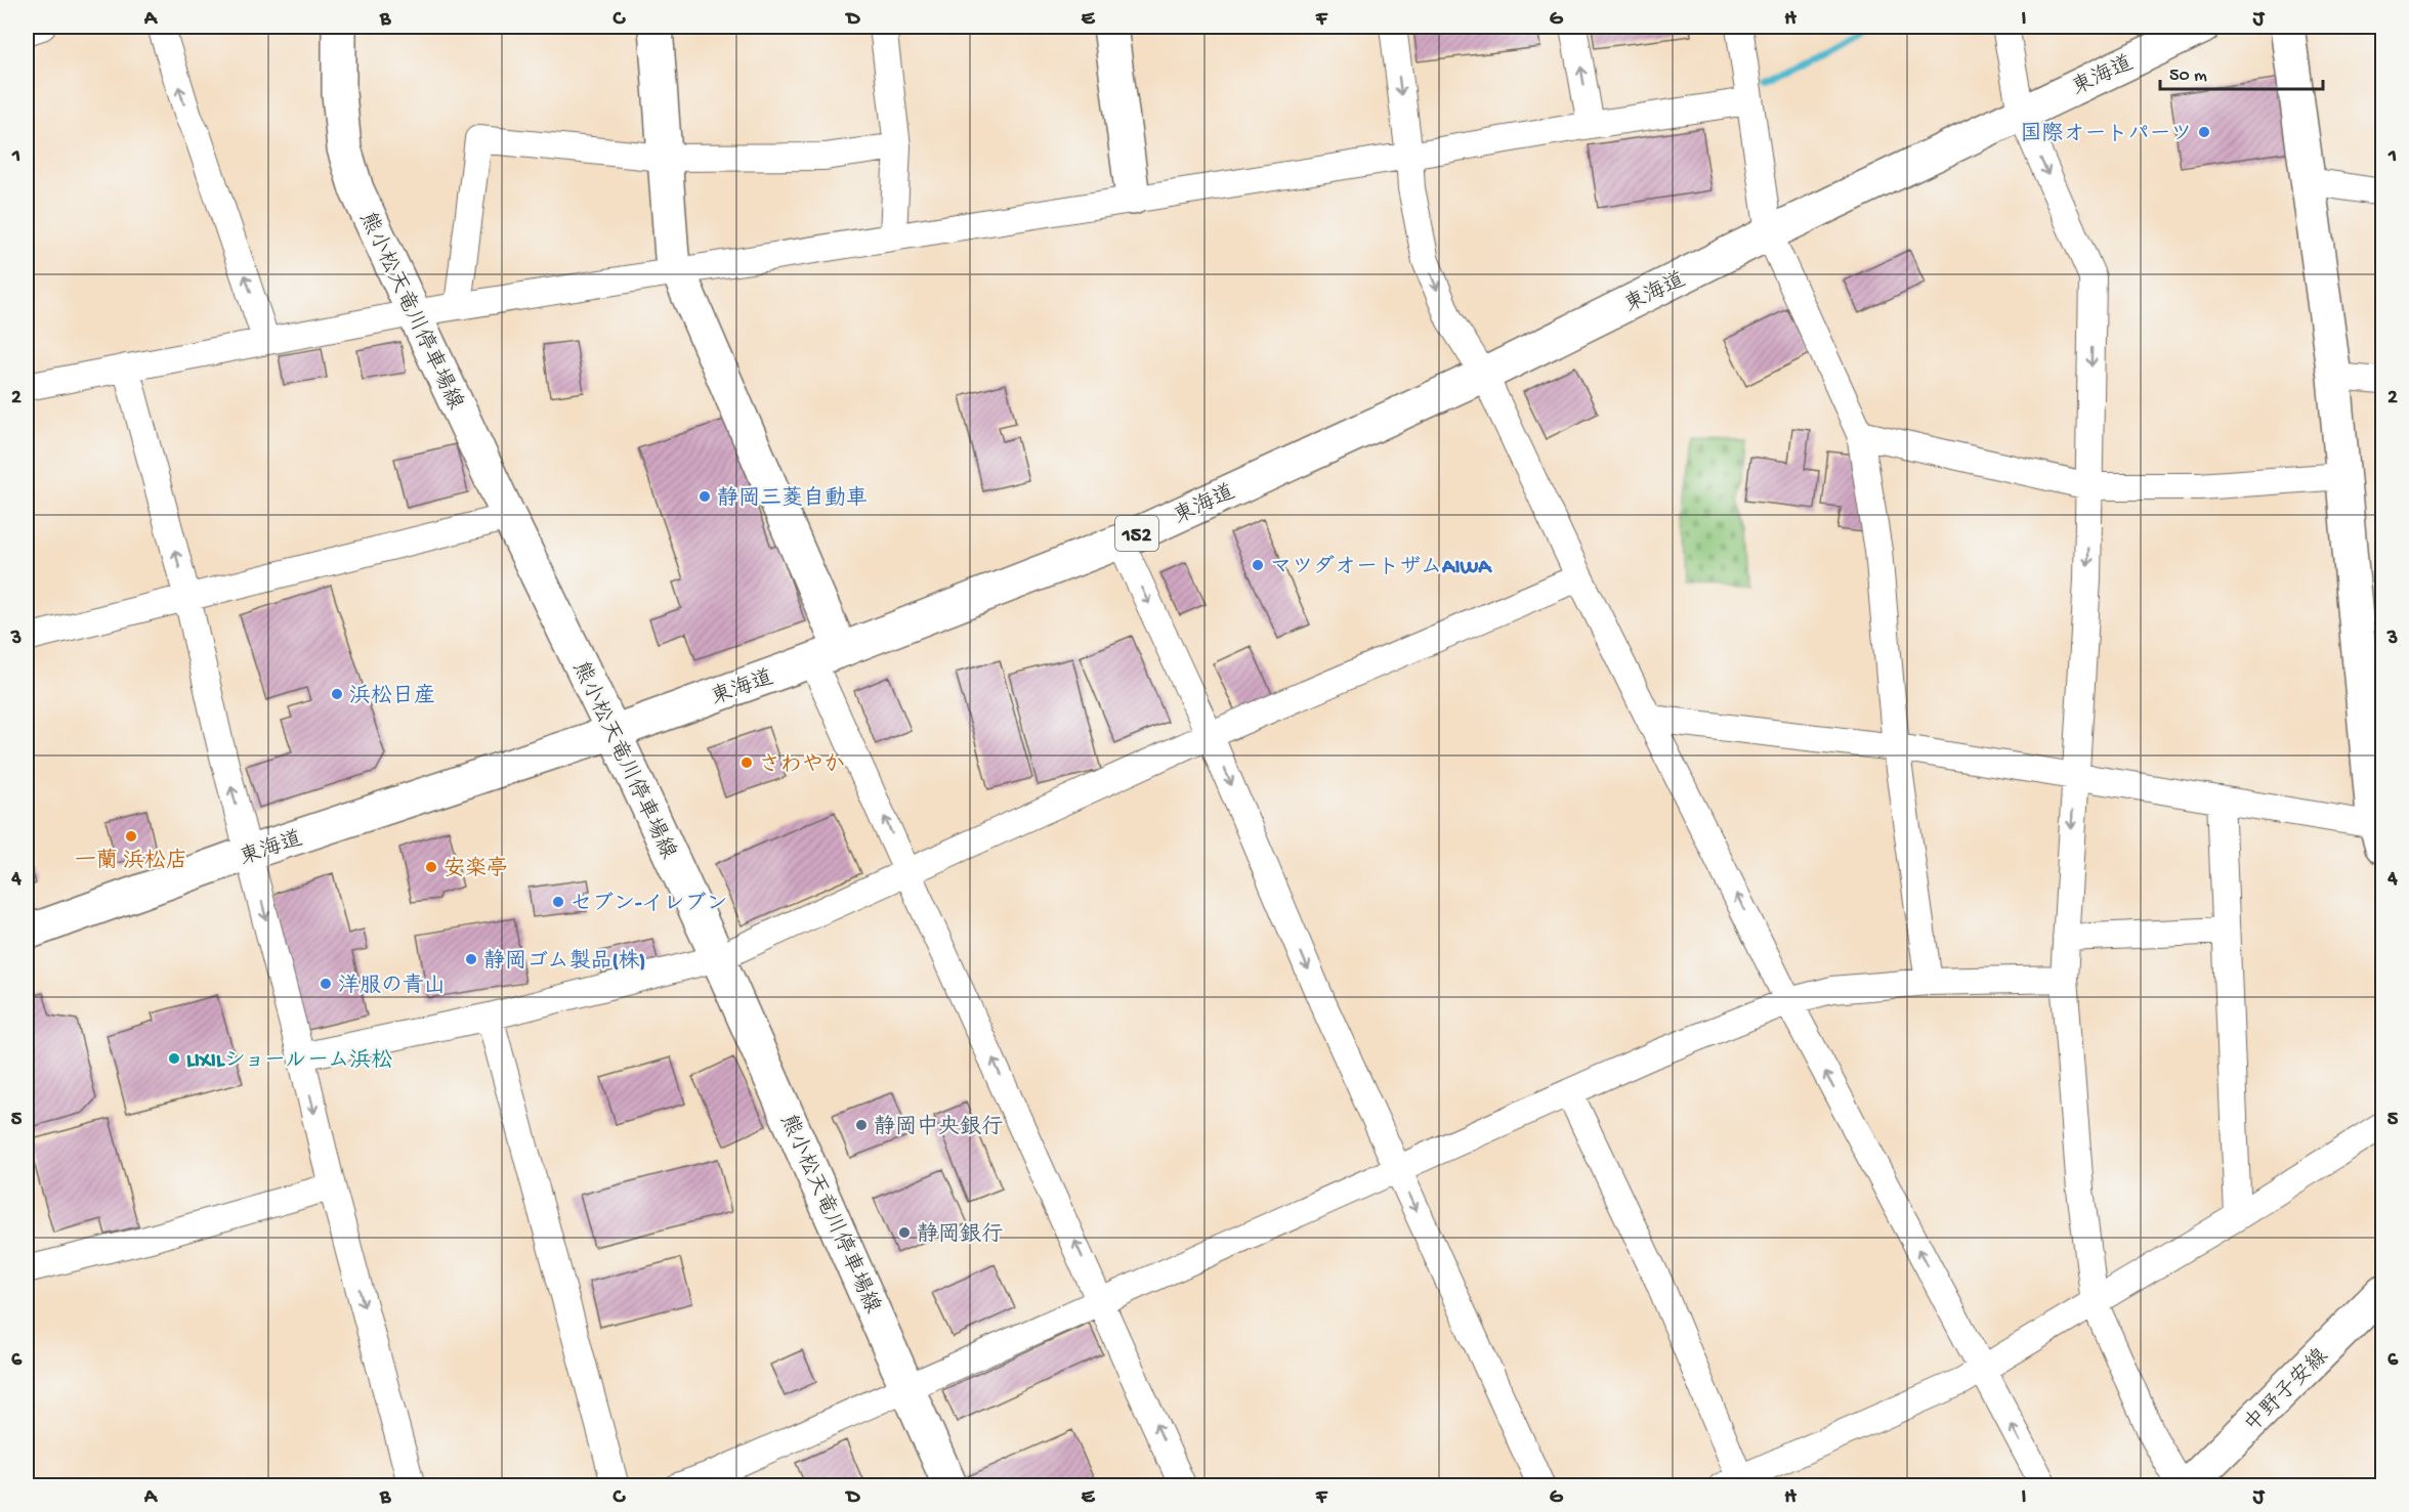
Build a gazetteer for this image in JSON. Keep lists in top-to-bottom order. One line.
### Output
{"streets":{"main road":["東海道","熊小松天竜川停車場線","152","中野子安線"]},"crossings":[["東海道","熊小松天竜川停車場線"]],"places":["国際オートパーツ","静岡三菱自動車","マツダオートザムAIWA","浜松日産","さわやか","一蘭 浜松店","安楽亭","セブン-イレブン","静岡ゴム製品(株)","洋服の青山","LIXILショールーム浜松","静岡中央銀行","静岡銀行"],"scale_bar":"50 m","grid":{"columns":["A","B","C","D","E","F","G","H","I","J"],"rows":["1","2","3","4","5","6"]}}
